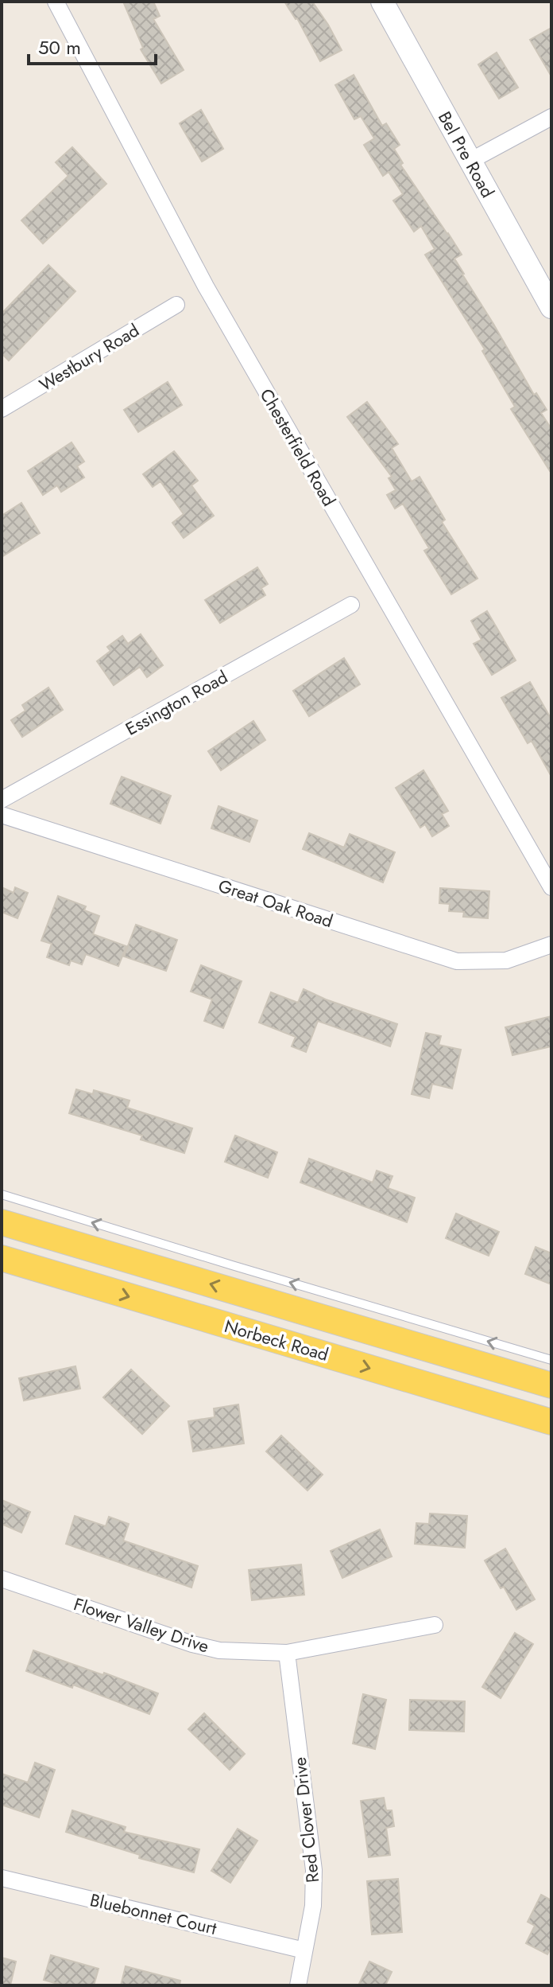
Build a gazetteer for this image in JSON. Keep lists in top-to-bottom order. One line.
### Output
{"streets":{"main road":["Bel Pre Road","Norbeck Road"],"street":["Westbury Road","Chesterfield Road","Essington Road","Great Oak Road","Flower Valley Drive","Red Clover Drive","Bluebonnet Court"]},"crossings":[["Flower Valley Drive","Red Clover Drive"],["Red Clover Drive","Bluebonnet Court"]],"scale_bar":"50 m"}
